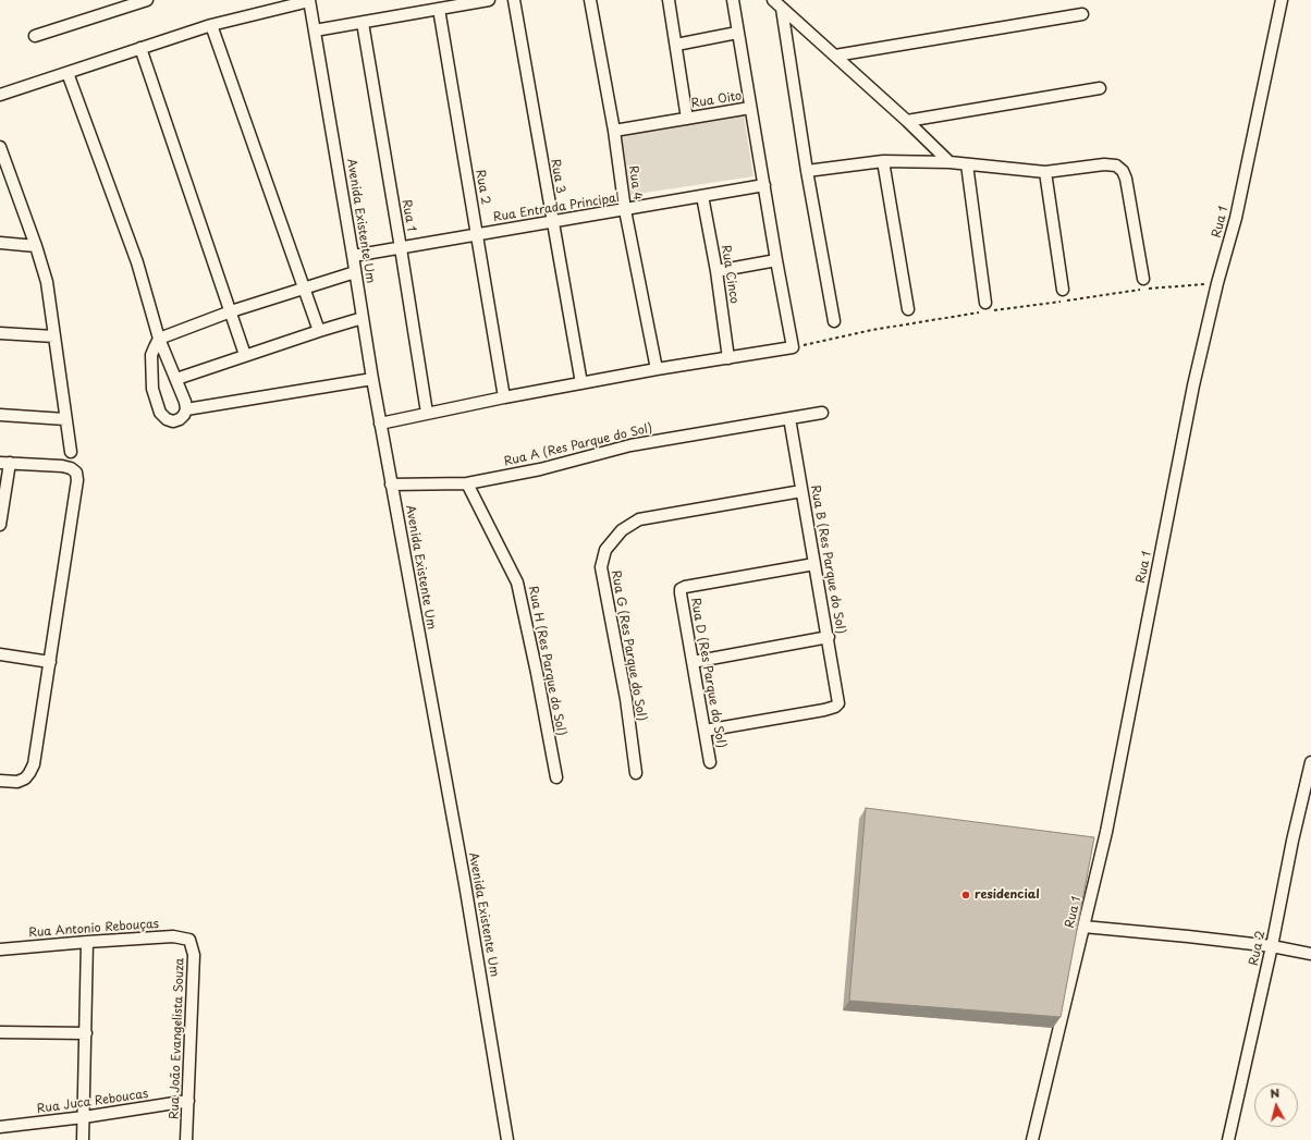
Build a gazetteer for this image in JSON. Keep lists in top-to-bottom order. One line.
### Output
{"streets":{"street":["Rua Oito","Rua 3","Rua 4","Rua 2","Rua Entrada Principal","Rua 1","Avenida Existente Um","Rua Cinco","Rua A (Res Parque do Sol)","Rua B (Res Parque do Sol)","Rua G (Res Parque do Sol)","Rua H (Res Parque do Sol)","Rua D (Res Parque do Sol)","Rua Antonio Rebouças","Rua João Evangelista Souza","Rua Juca Reboucas"]},"crossings":[["Rua Oito","Rua 4"],["Rua 3","Rua Entrada Principal"],["Rua 4","Rua Entrada Principal"],["Rua 2","Rua Entrada Principal"],["Rua Entrada Principal","Rua 1"],["Rua Entrada Principal","Avenida Existente Um"],["Rua Entrada Principal","Rua Cinco"],["Avenida Existente Um","Rua A (Res Parque do Sol)"],["Rua A (Res Parque do Sol)","Rua B (Res Parque do Sol)"],["Rua A (Res Parque do Sol)","Rua H (Res Parque do Sol)"],["Rua B (Res Parque do Sol)","Rua G (Res Parque do Sol)"],["Rua B (Res Parque do Sol)","Rua D (Res Parque do Sol)"],["Rua Antonio Rebouças","Rua João Evangelista Souza"],["Rua João Evangelista Souza","Rua Juca Reboucas"]],"places":["residencial"],"north":"top"}
